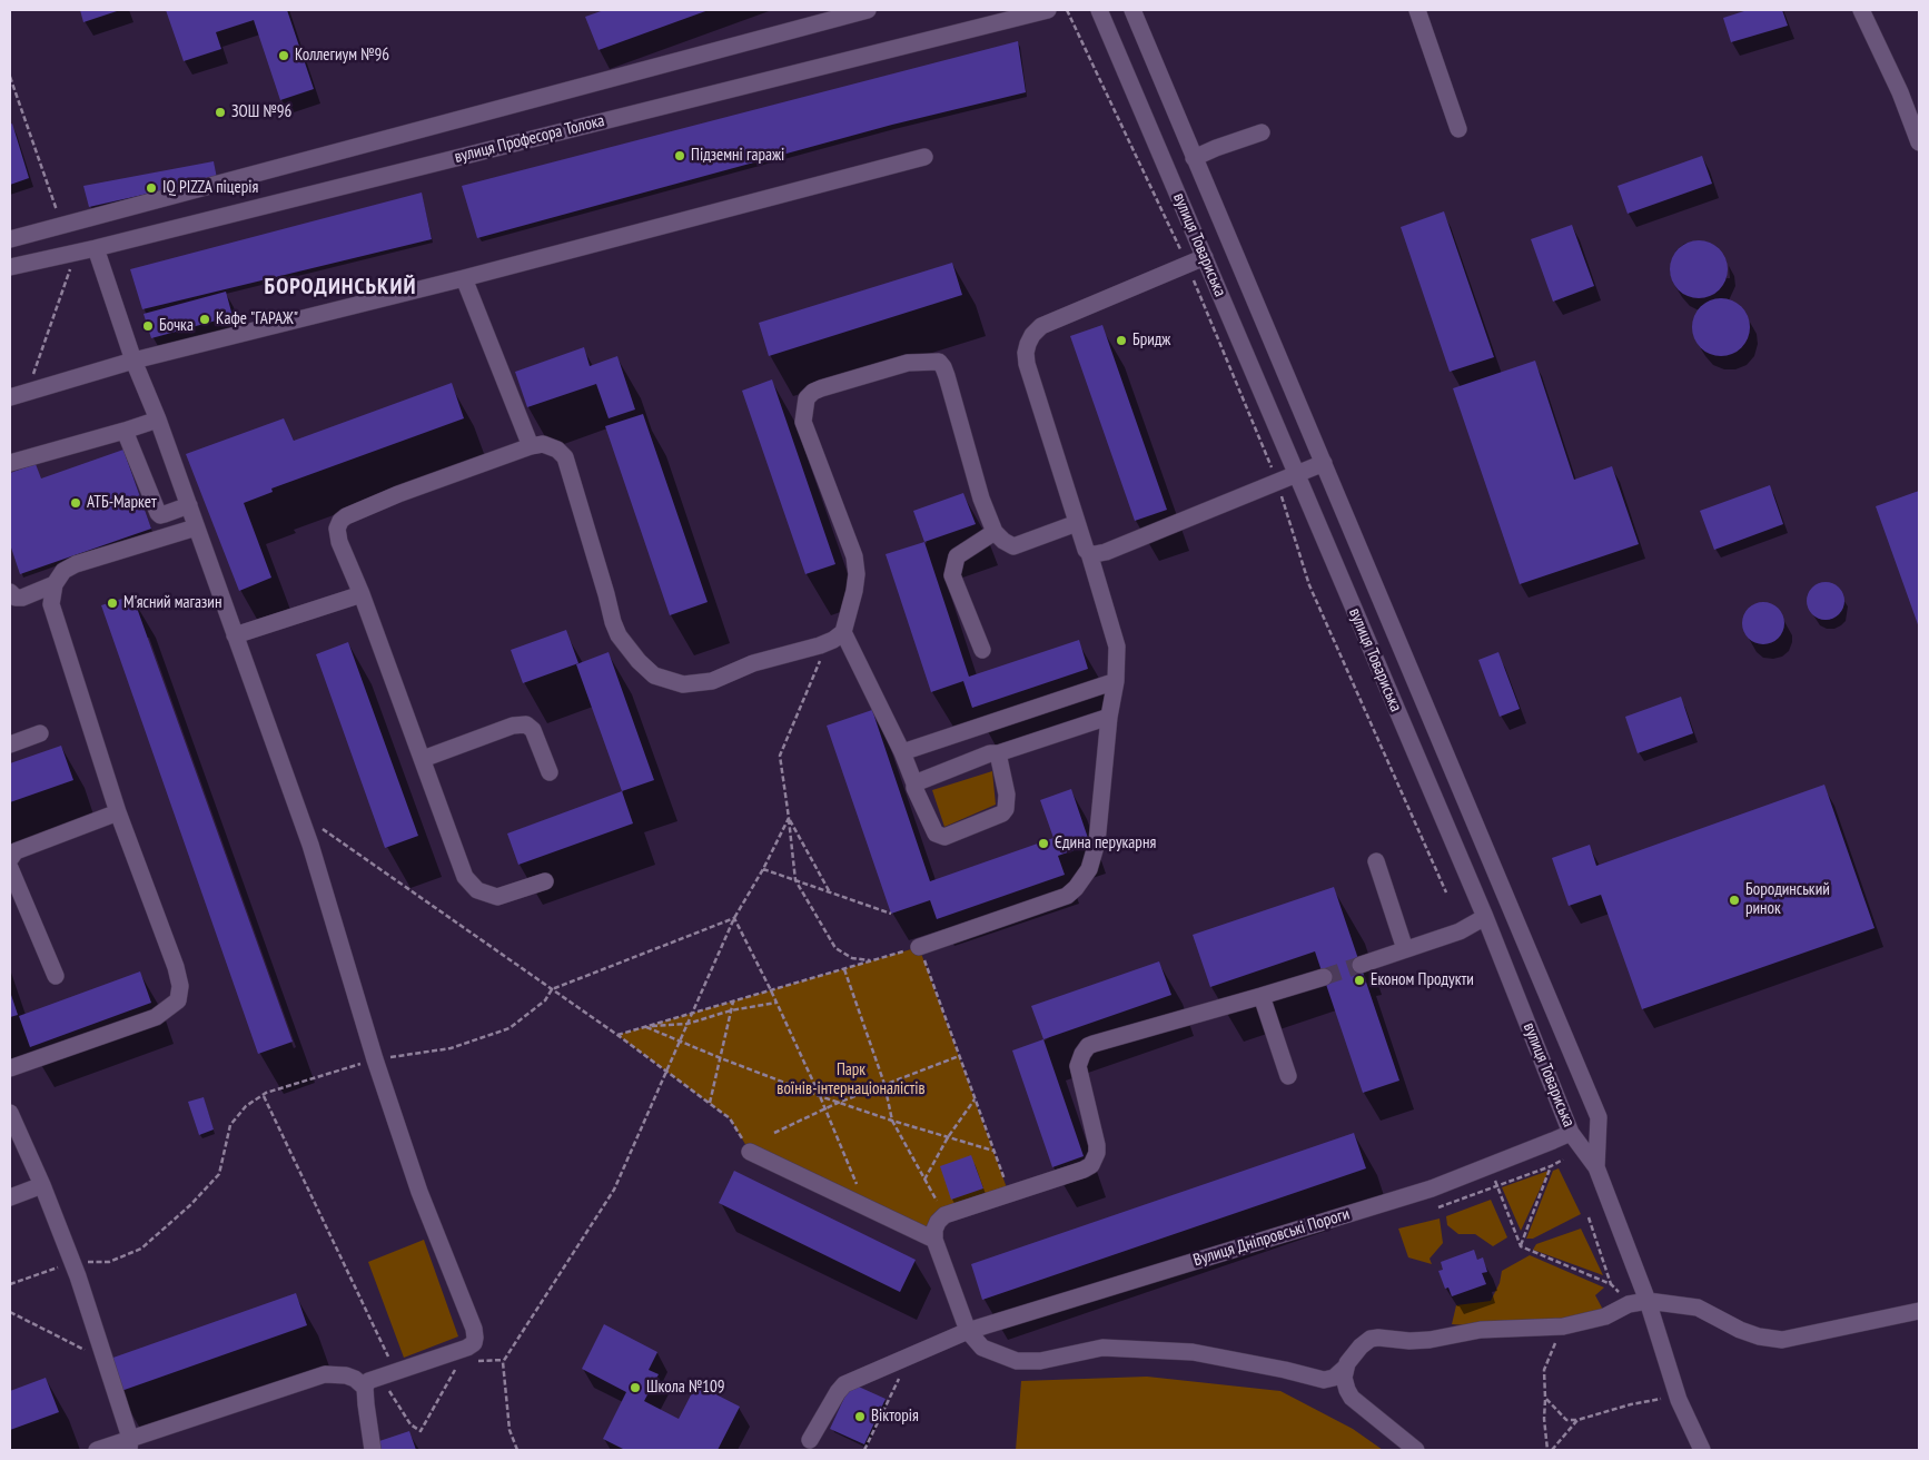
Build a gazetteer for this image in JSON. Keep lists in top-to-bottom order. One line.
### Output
{"streets":{"street":["вулиця Професора Толока","вулиця Товариська","Вулиця Дніпровські Пороги"]},"crossings":[["вулиця Товариська","Вулиця Дніпровські Пороги"]],"districts":["БОРОДИНСЬКИЙ"],"parks":["Парк воїнів-інтернаціоналістів"],"places":["Коллегиум №96","ЗОШ №96","Підземні гаражі","IQ PIZZA піцерія","Кафе \"ГАРАЖ\"","Бочка","Бридж","АТБ-Маркет","М'ясний магазин","Єдина перукарня","Бородинський ринок","Економ Продукти","Школа №109","Вікторія"]}
